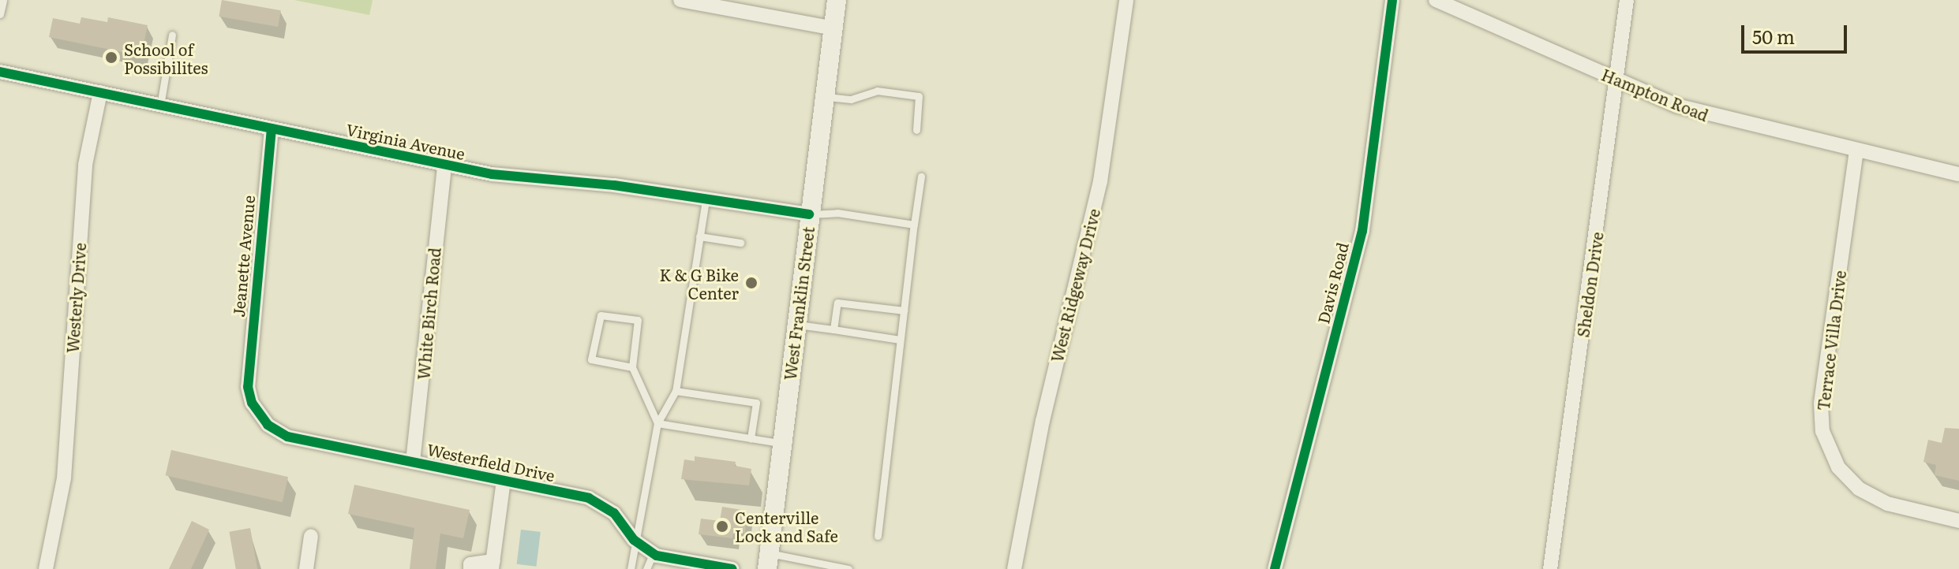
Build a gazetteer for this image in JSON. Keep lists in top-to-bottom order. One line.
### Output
{"streets":{"main road":["West Franklin Street"],"street":["Hampton Road","Virginia Avenue","Jeanette Avenue","Davis Road","Sheldon Drive","West Ridgeway Drive","Westerly Drive","White Birch Road","Terrace Villa Drive","Westerfield Drive"]},"crossings":[["Hampton Road","Sheldon Drive"],["Hampton Road","Terrace Villa Drive"],["Virginia Avenue","Jeanette Avenue"],["Virginia Avenue","Westerly Drive"],["Virginia Avenue","West Franklin Street"],["Virginia Avenue","White Birch Road"],["Jeanette Avenue","Westerfield Drive"],["White Birch Road","Westerfield Drive"]],"places":["School of Possibilites","K & G Bike Center","Centerville Lock and Safe"],"scale_bar":"50 m"}
